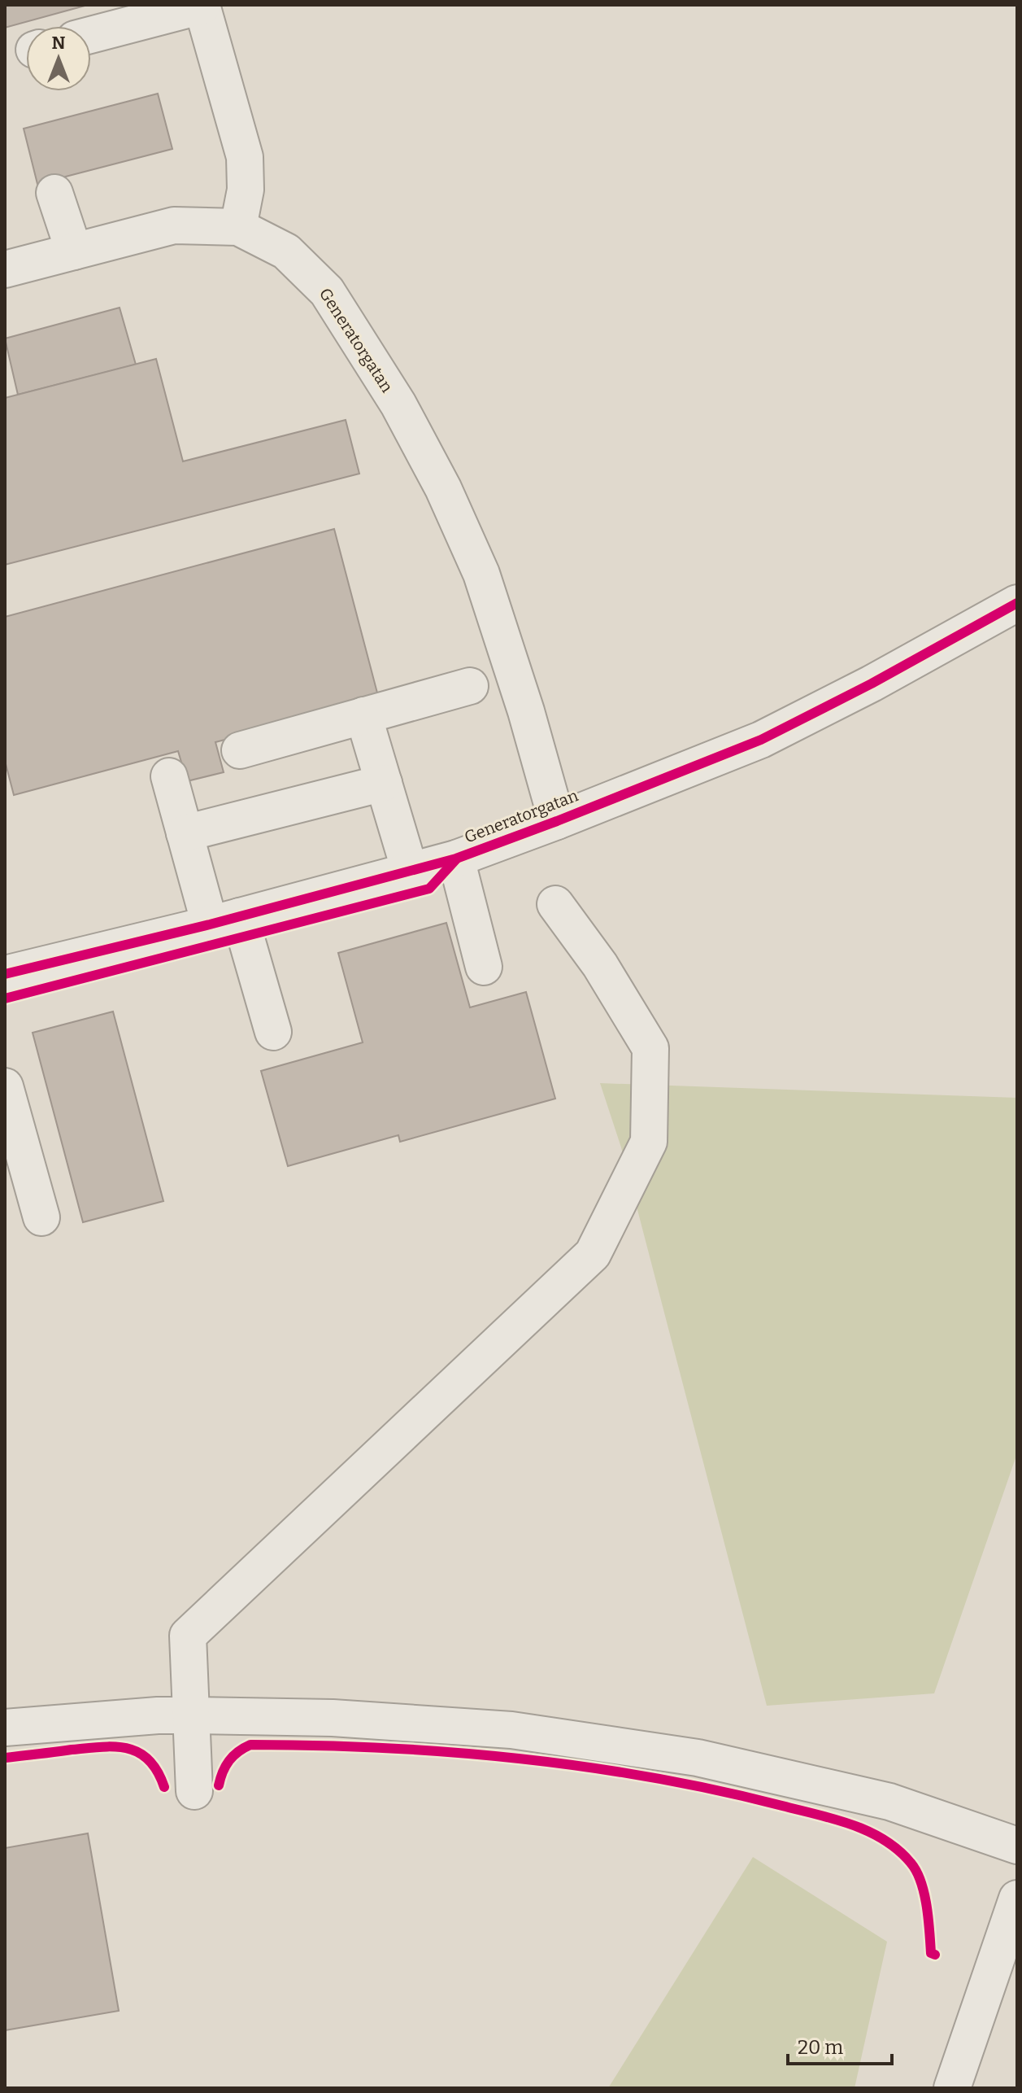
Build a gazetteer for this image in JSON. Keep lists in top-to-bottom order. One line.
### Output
{"streets":{"street":["Generatorgatan"]},"scale_bar":"20 m","north":"top"}
